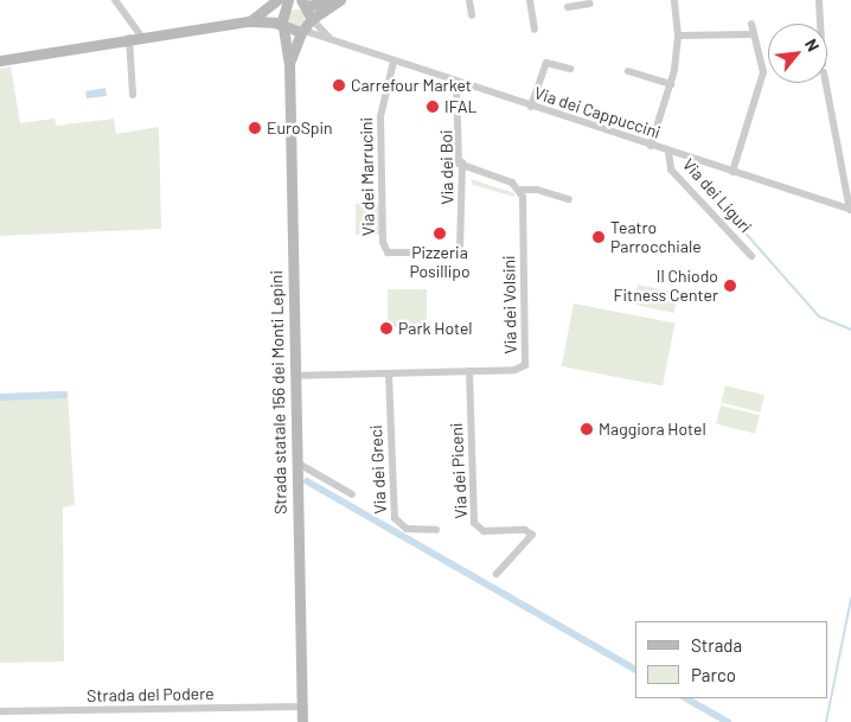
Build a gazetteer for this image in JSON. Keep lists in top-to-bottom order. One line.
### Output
{"streets":{"main road":["Strada statale 156 dei Monti Lepini"],"street":["Via dei Cappuccini","Via dei Boi","Via dei Marrucini","Via dei Liguri","Via dei Volsini","Via dei Greci","Via dei Piceni","Strada del Podere"]},"crossings":[["Via dei Cappuccini","Via dei Boi"],["Via dei Cappuccini","Via dei Marrucini"],["Via dei Cappuccini","Via dei Liguri"],["Via dei Cappuccini","Strada statale 156 dei Monti Lepini"],["Via dei Boi","Via dei Marrucini"],["Via dei Volsini","Strada statale 156 dei Monti Lepini"],["Via dei Volsini","Via dei Greci"],["Via dei Volsini","Via dei Piceni"],["Strada statale 156 dei Monti Lepini","Strada del Podere"]],"places":["Carrefour Market","IFAL","EuroSpin","Pizzeria Posillipo","Teatro Parrocchiale","Il Chiodo Fitness Center","Park Hotel","Maggiora Hotel"],"legend":["Strada","Parco"],"north":"top right"}
